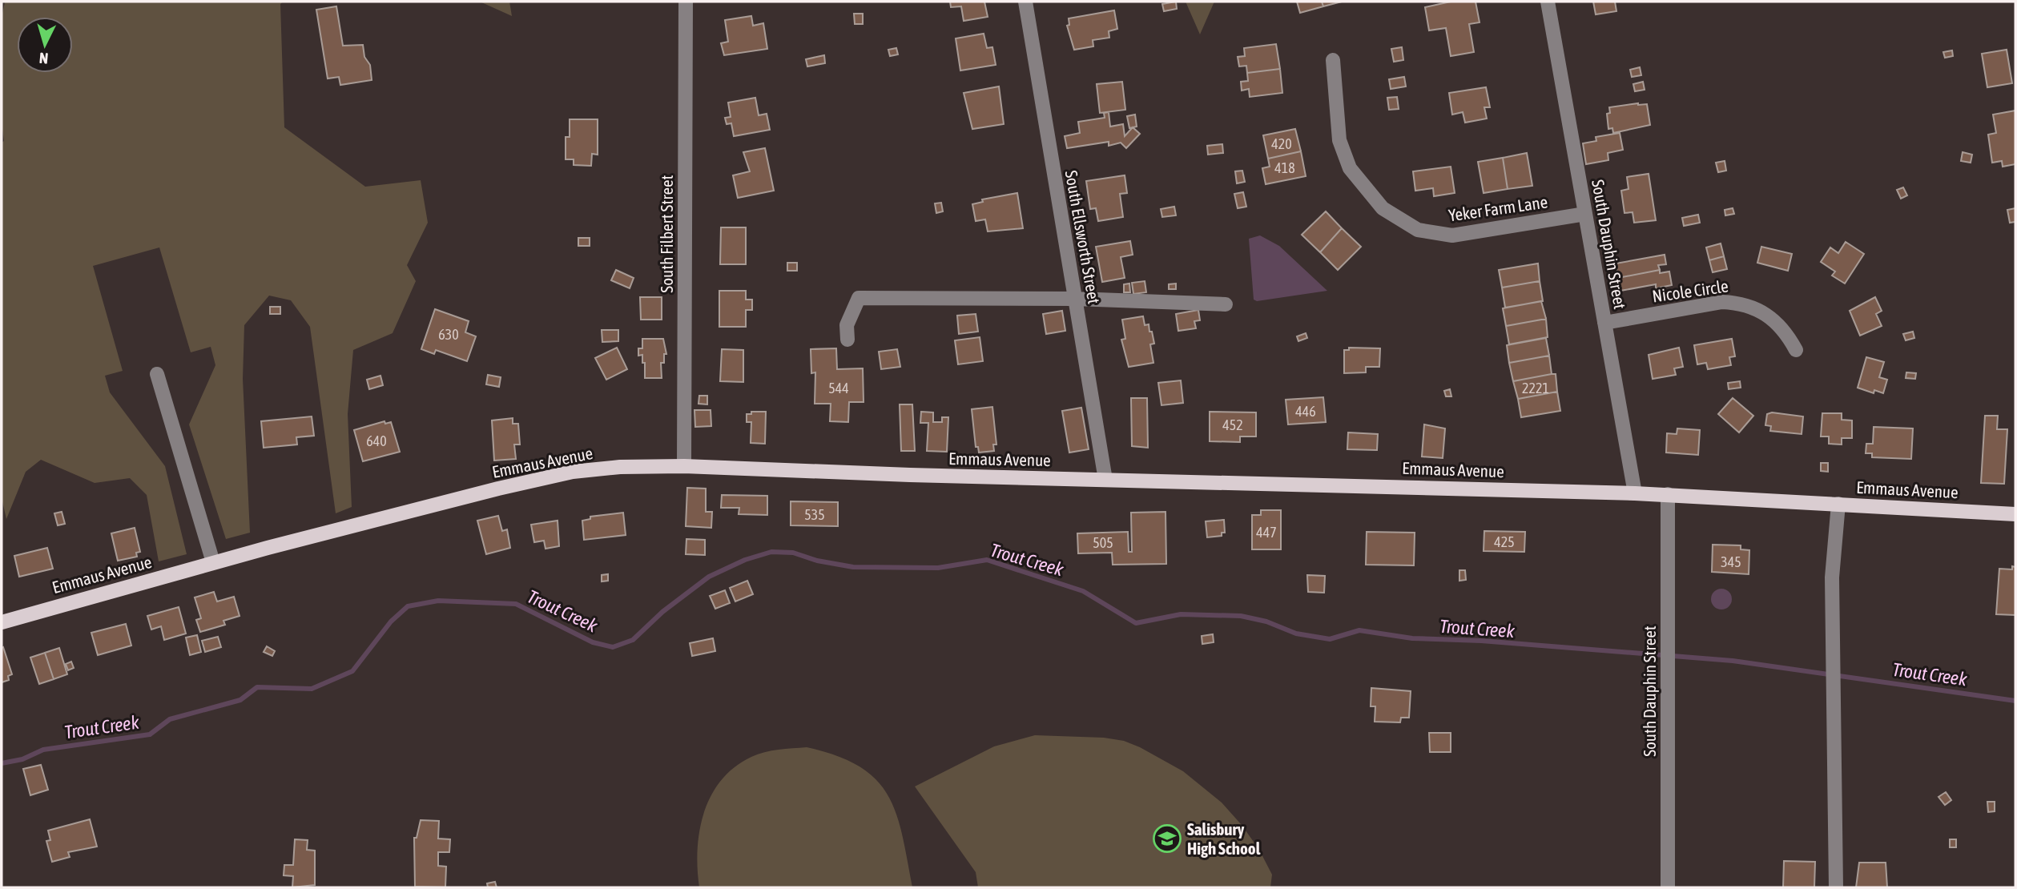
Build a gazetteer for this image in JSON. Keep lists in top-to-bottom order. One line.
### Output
{"streets":{"main road":["Emmaus Avenue"],"street":["Yeker Farm Lane","South Filbert Street","South Ellsworth Street","South Dauphin Street","Nicole Circle"]},"crossings":[["Yeker Farm Lane","South Dauphin Street"],["South Filbert Street","Emmaus Avenue"],["South Ellsworth Street","Emmaus Avenue"],["South Dauphin Street","Nicole Circle"],["South Dauphin Street","Emmaus Avenue"]],"water":["Trout Creek"],"places":{"school or university":["Salisbury High School"]},"house_numbers":["420","418","630","544","2221","446","452","640","535","447","425","505","345"],"north":"bottom"}
